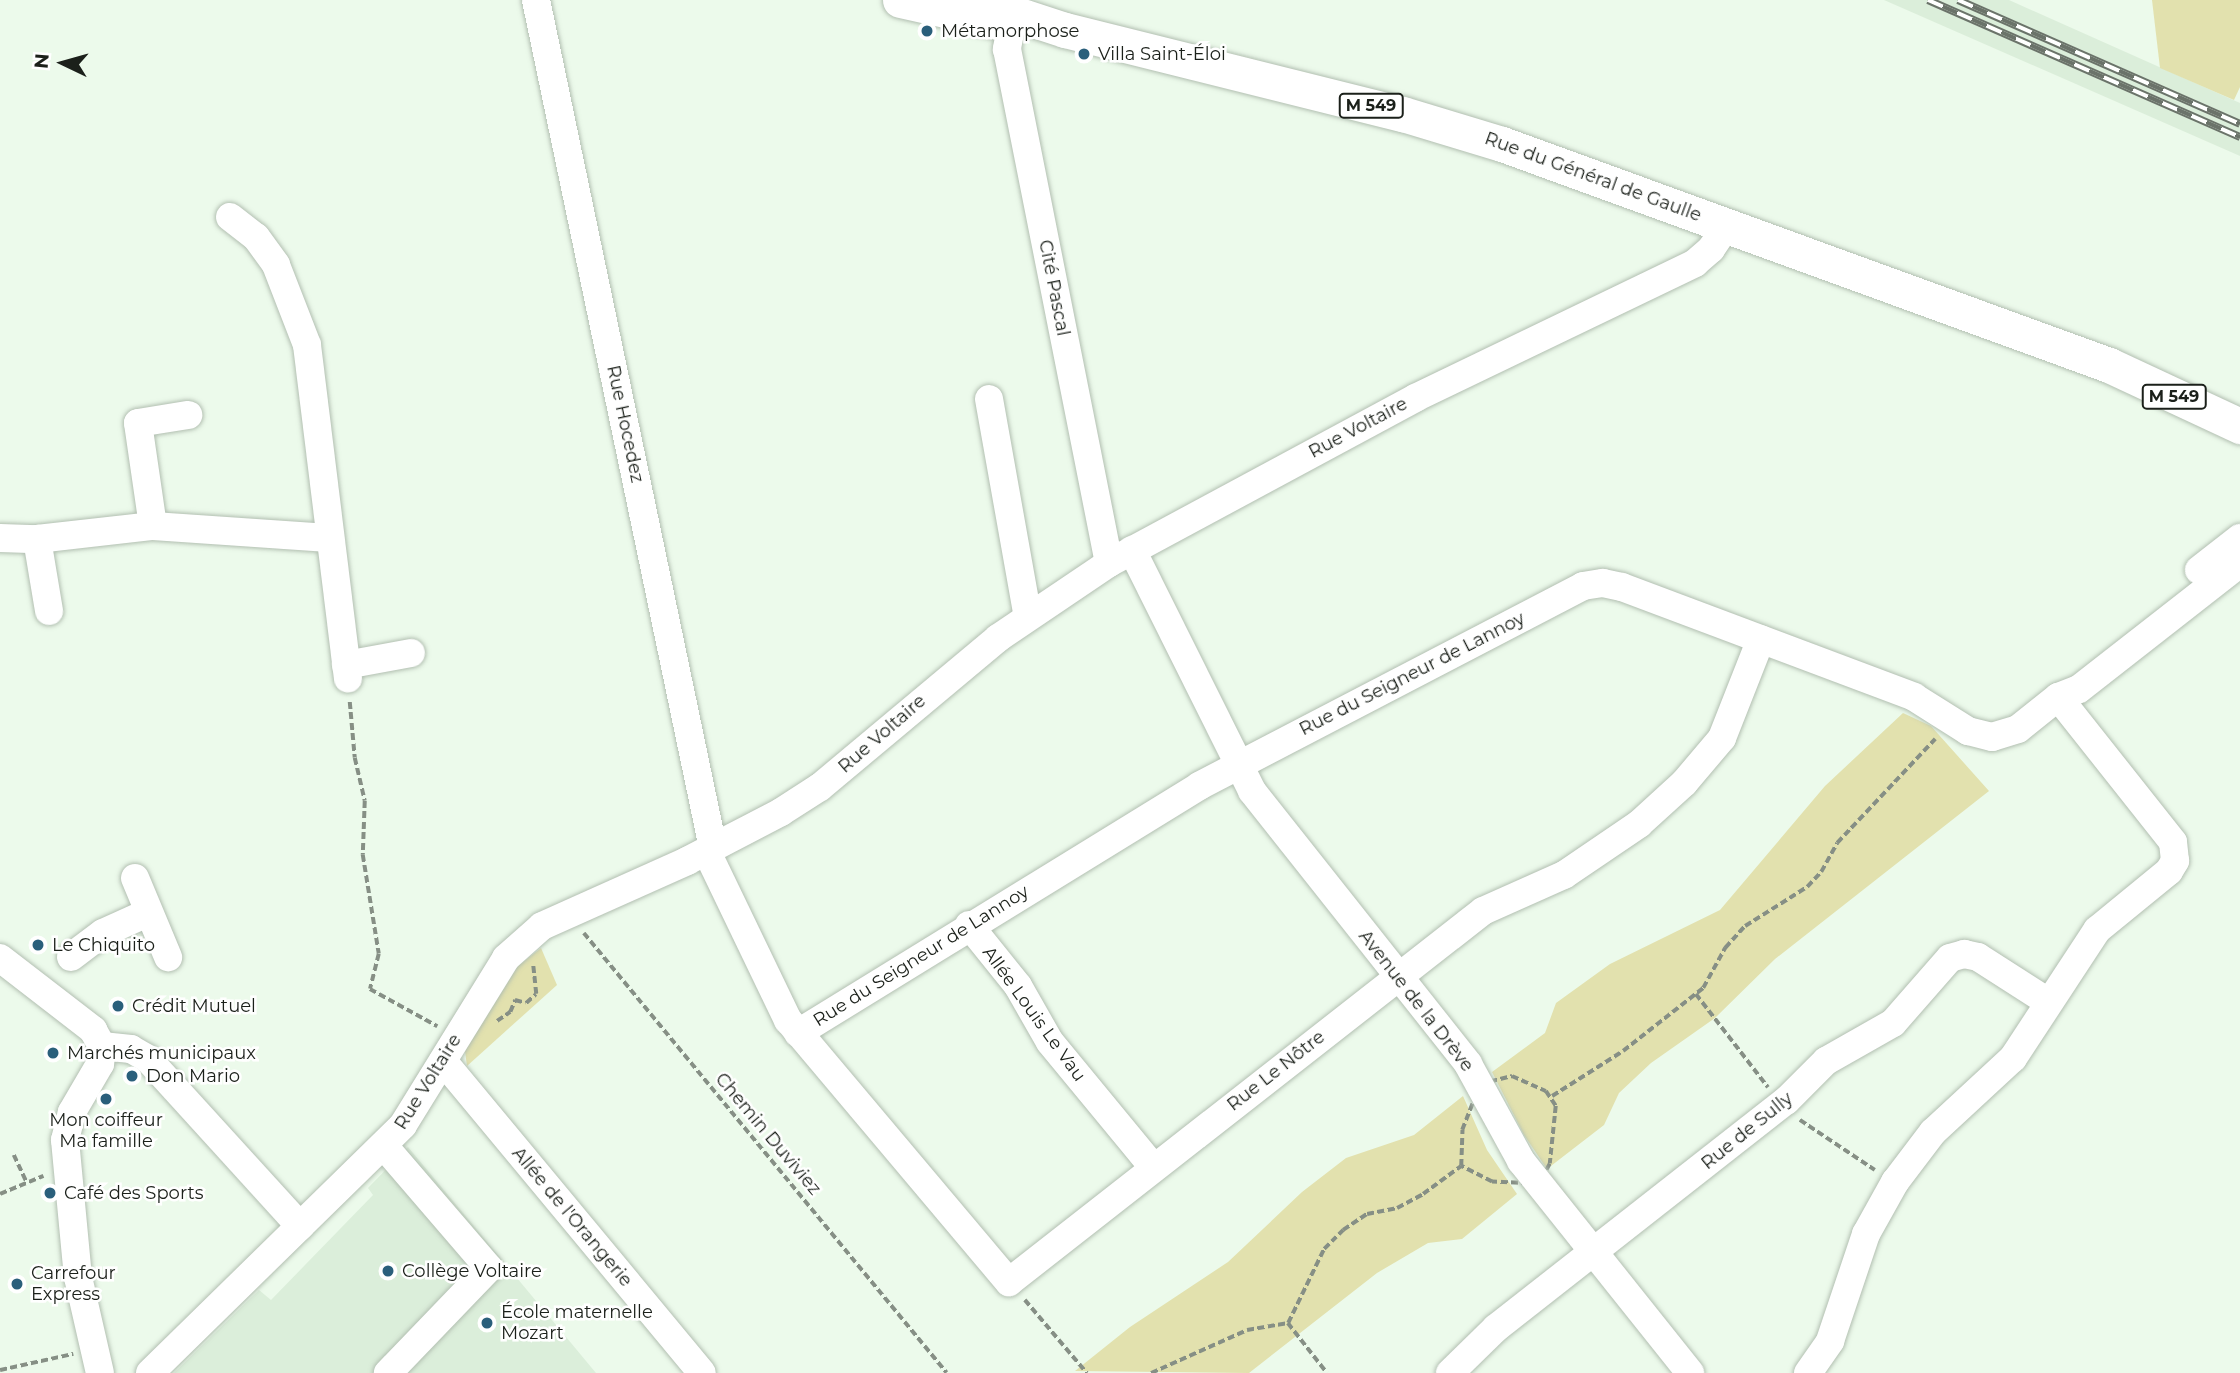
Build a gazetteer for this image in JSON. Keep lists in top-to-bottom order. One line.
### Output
{"streets":{"main road":["M 549","Rue du Général de Gaulle"],"street":["Cité Pascal","Rue Hocedez","Rue Voltaire","Rue du Seigneur de Lannoy","Avenue de la Drève","Allée Louis Le Vau","Rue Le Nôtre","Rue de Sully","Allée de l'Orangerie"],"path":["Chemin Duviviez"]},"crossings":[["Rue du Général de Gaulle","Cité Pascal"],["Rue du Général de Gaulle","Rue Voltaire"],["Cité Pascal","Rue Voltaire"],["Cité Pascal","Rue du Seigneur de Lannoy"],["Cité Pascal","Avenue de la Drève"],["Rue Hocedez","Rue Voltaire"],["Rue Hocedez","Rue du Seigneur de Lannoy"],["Rue Voltaire","Chemin Duviviez"],["Rue Voltaire","Allée de l'Orangerie"],["Rue du Seigneur de Lannoy","Avenue de la Drève"],["Rue du Seigneur de Lannoy","Allée Louis Le Vau"],["Rue du Seigneur de Lannoy","Rue Le Nôtre"],["Avenue de la Drève","Rue Le Nôtre"],["Avenue de la Drève","Rue de Sully"],["Allée Louis Le Vau","Rue Le Nôtre"]],"places":["Métamorphose","Villa Saint-Éloi","Le Chiquito","Crédit Mutuel","Marchés municipaux","Don Mario","Mon coiffeur Ma famille","Café des Sports","Collège Voltaire","Carrefour Express","École maternelle Mozart"],"north":"left"}
